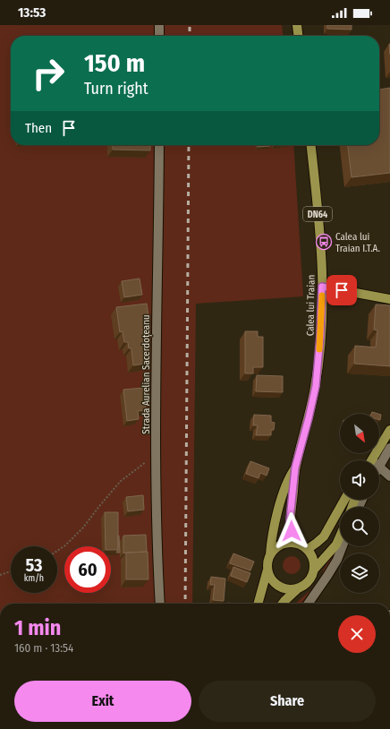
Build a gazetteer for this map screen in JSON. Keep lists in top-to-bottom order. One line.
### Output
{"streets":{"main road":["DN64","Calea lui Traian"],"street":["Strada Aurelian Sacerdoțeanu"]},"places":{"bus stop":["Calea lui Traian I.T.A."]},"north":"bottom right","page":{"status":"13:53","turn":["150 m","Turn right"],"then":"Then","speed":"53 km/h","limit":"60","heading":["1 min","160 m · 13:54"],"buttons":["Exit","Share"]}}
